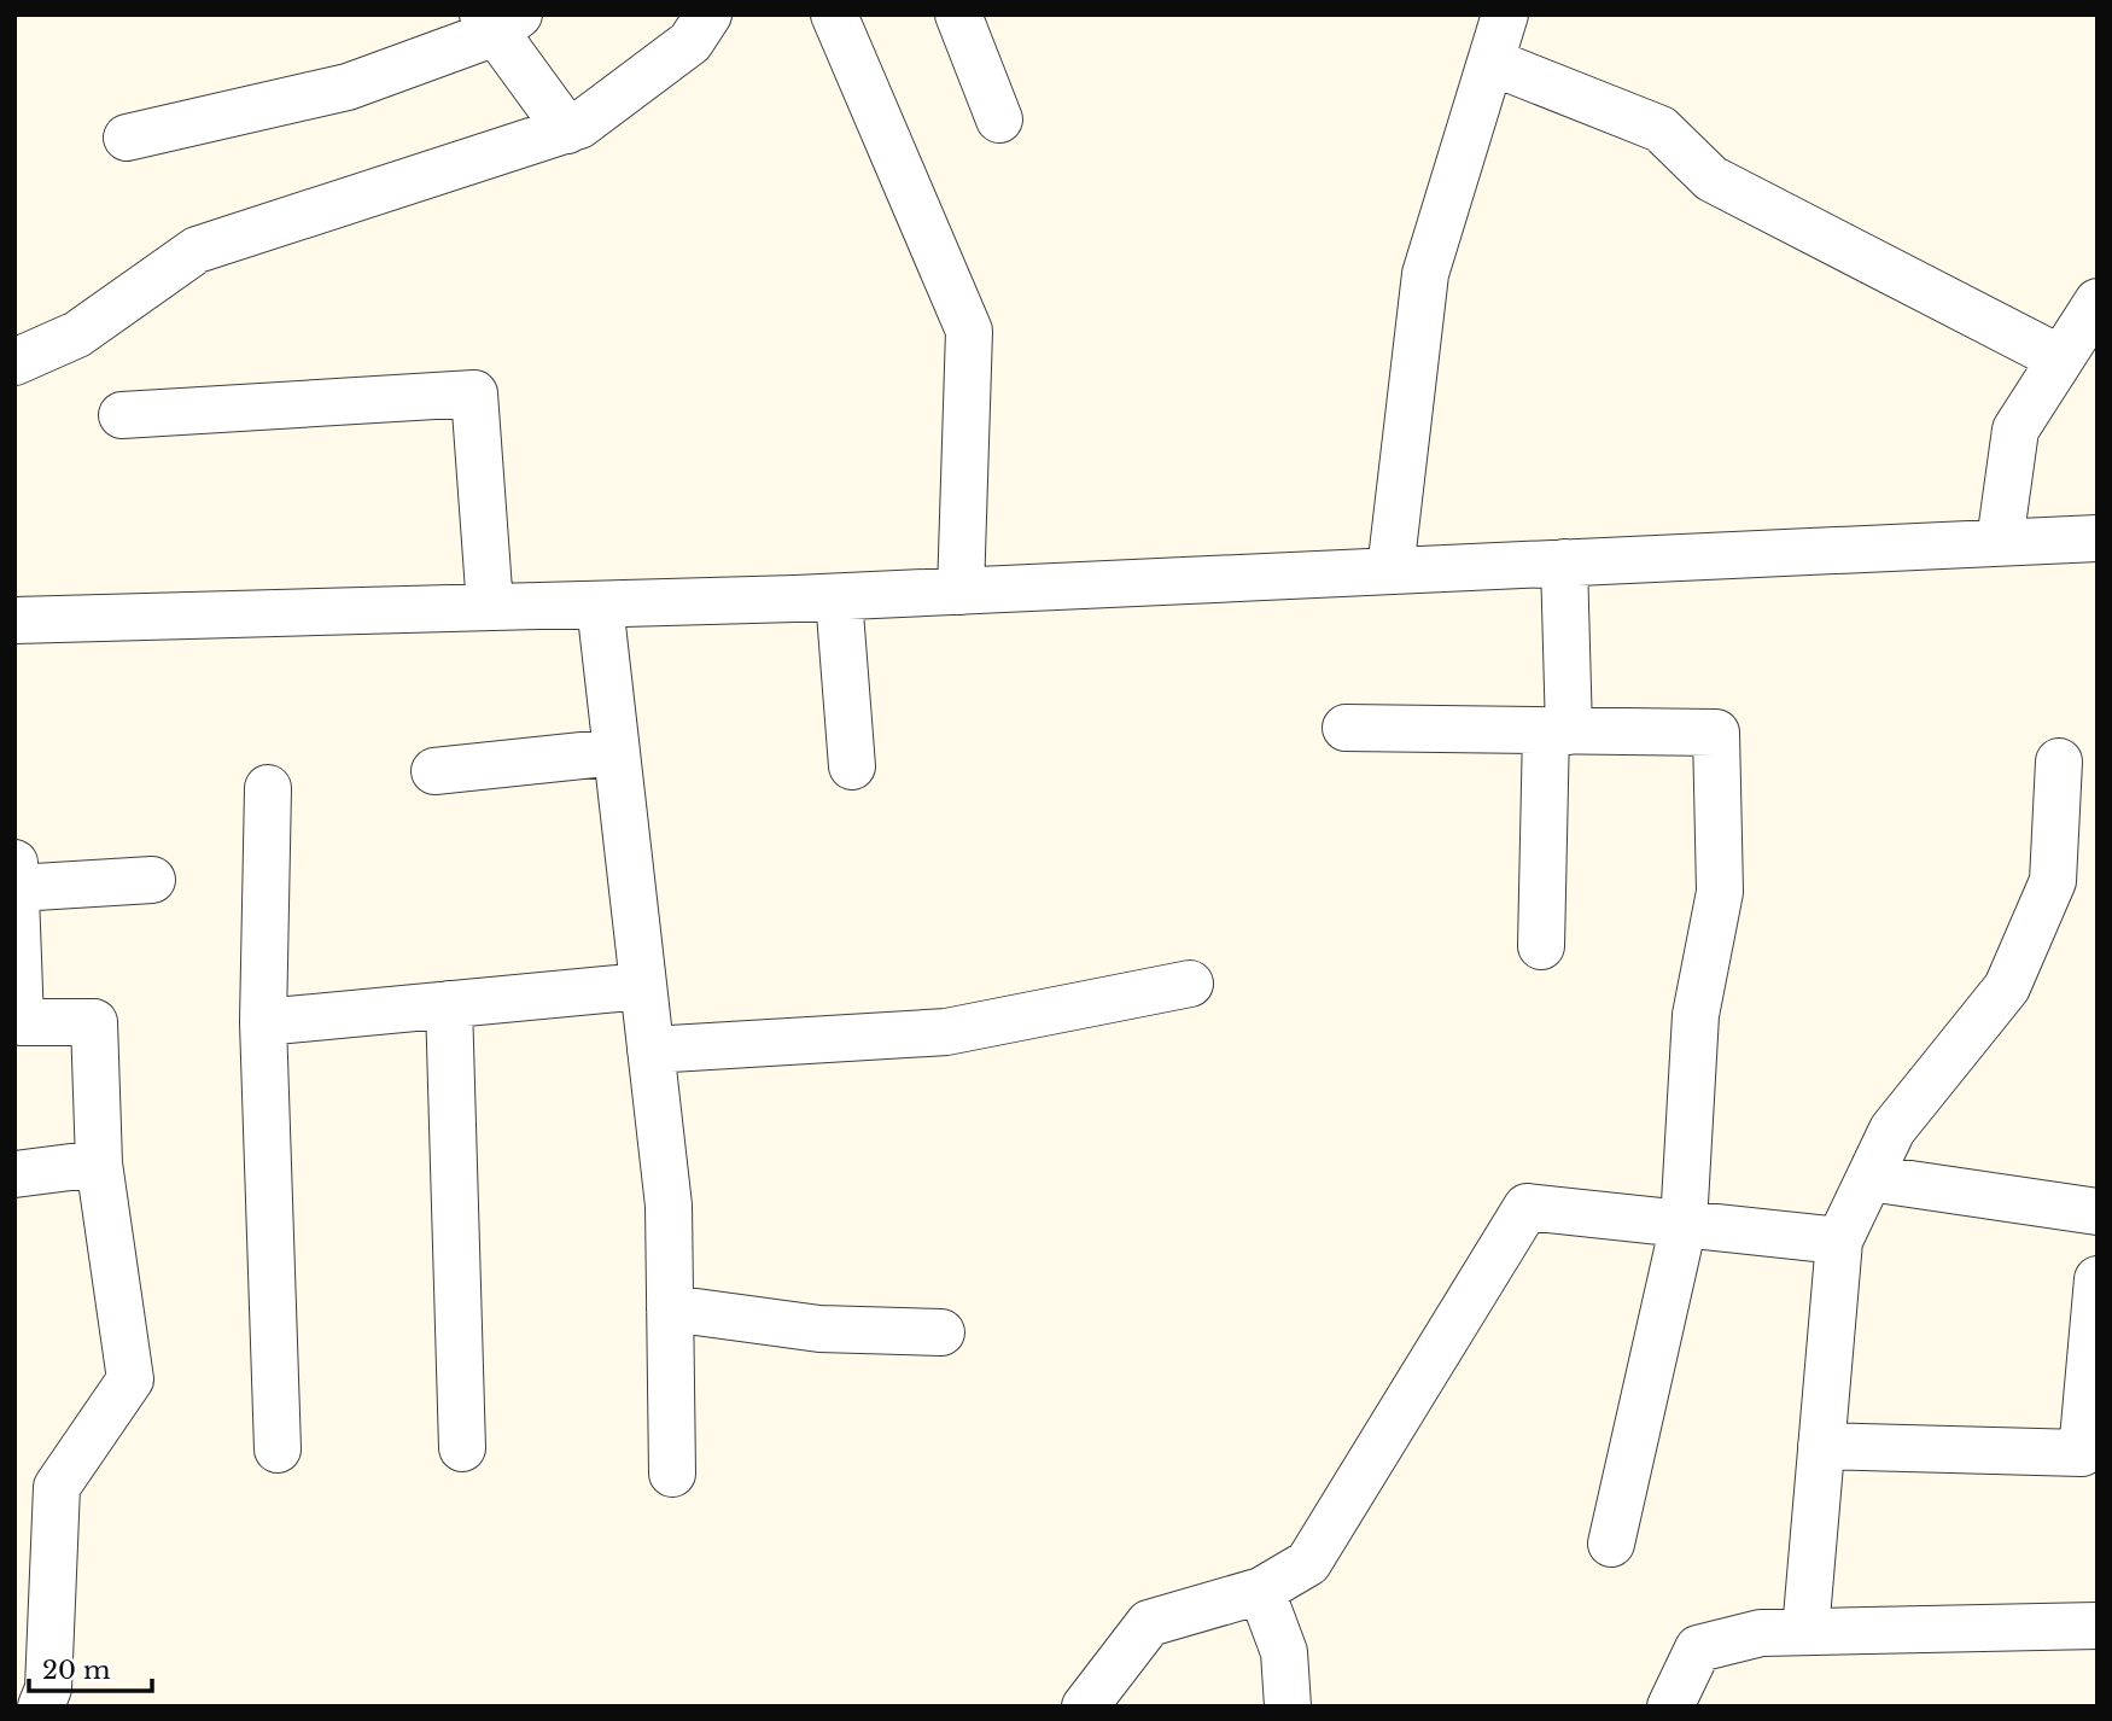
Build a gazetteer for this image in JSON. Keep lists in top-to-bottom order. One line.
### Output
{"scale_bar":"20 m"}
